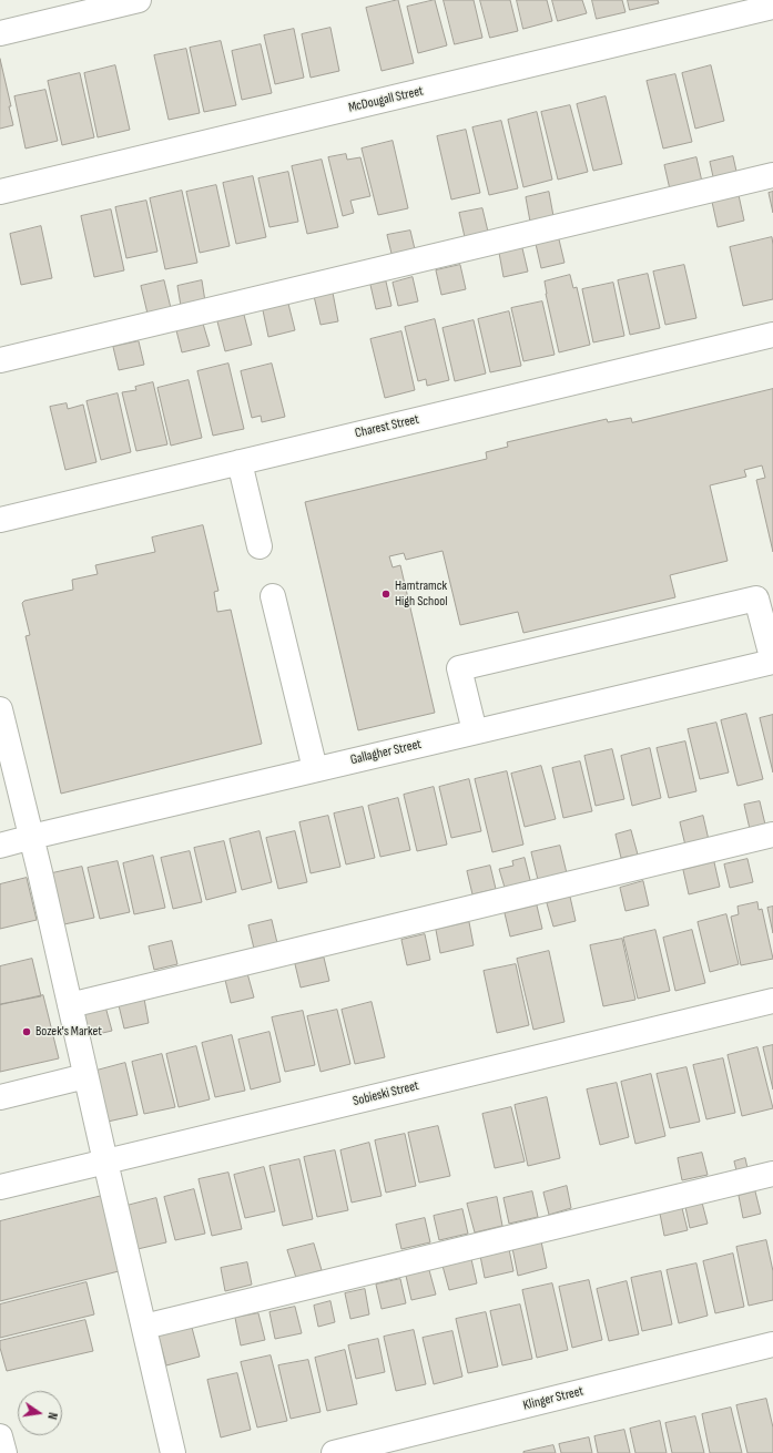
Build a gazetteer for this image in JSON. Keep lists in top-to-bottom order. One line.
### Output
{"streets":{"street":["McDougall Street","Charest Street","Gallagher Street","Sobieski Street","Klinger Street"]},"places":["Hamtramck High School","Bozek's Market"],"north":"right"}
